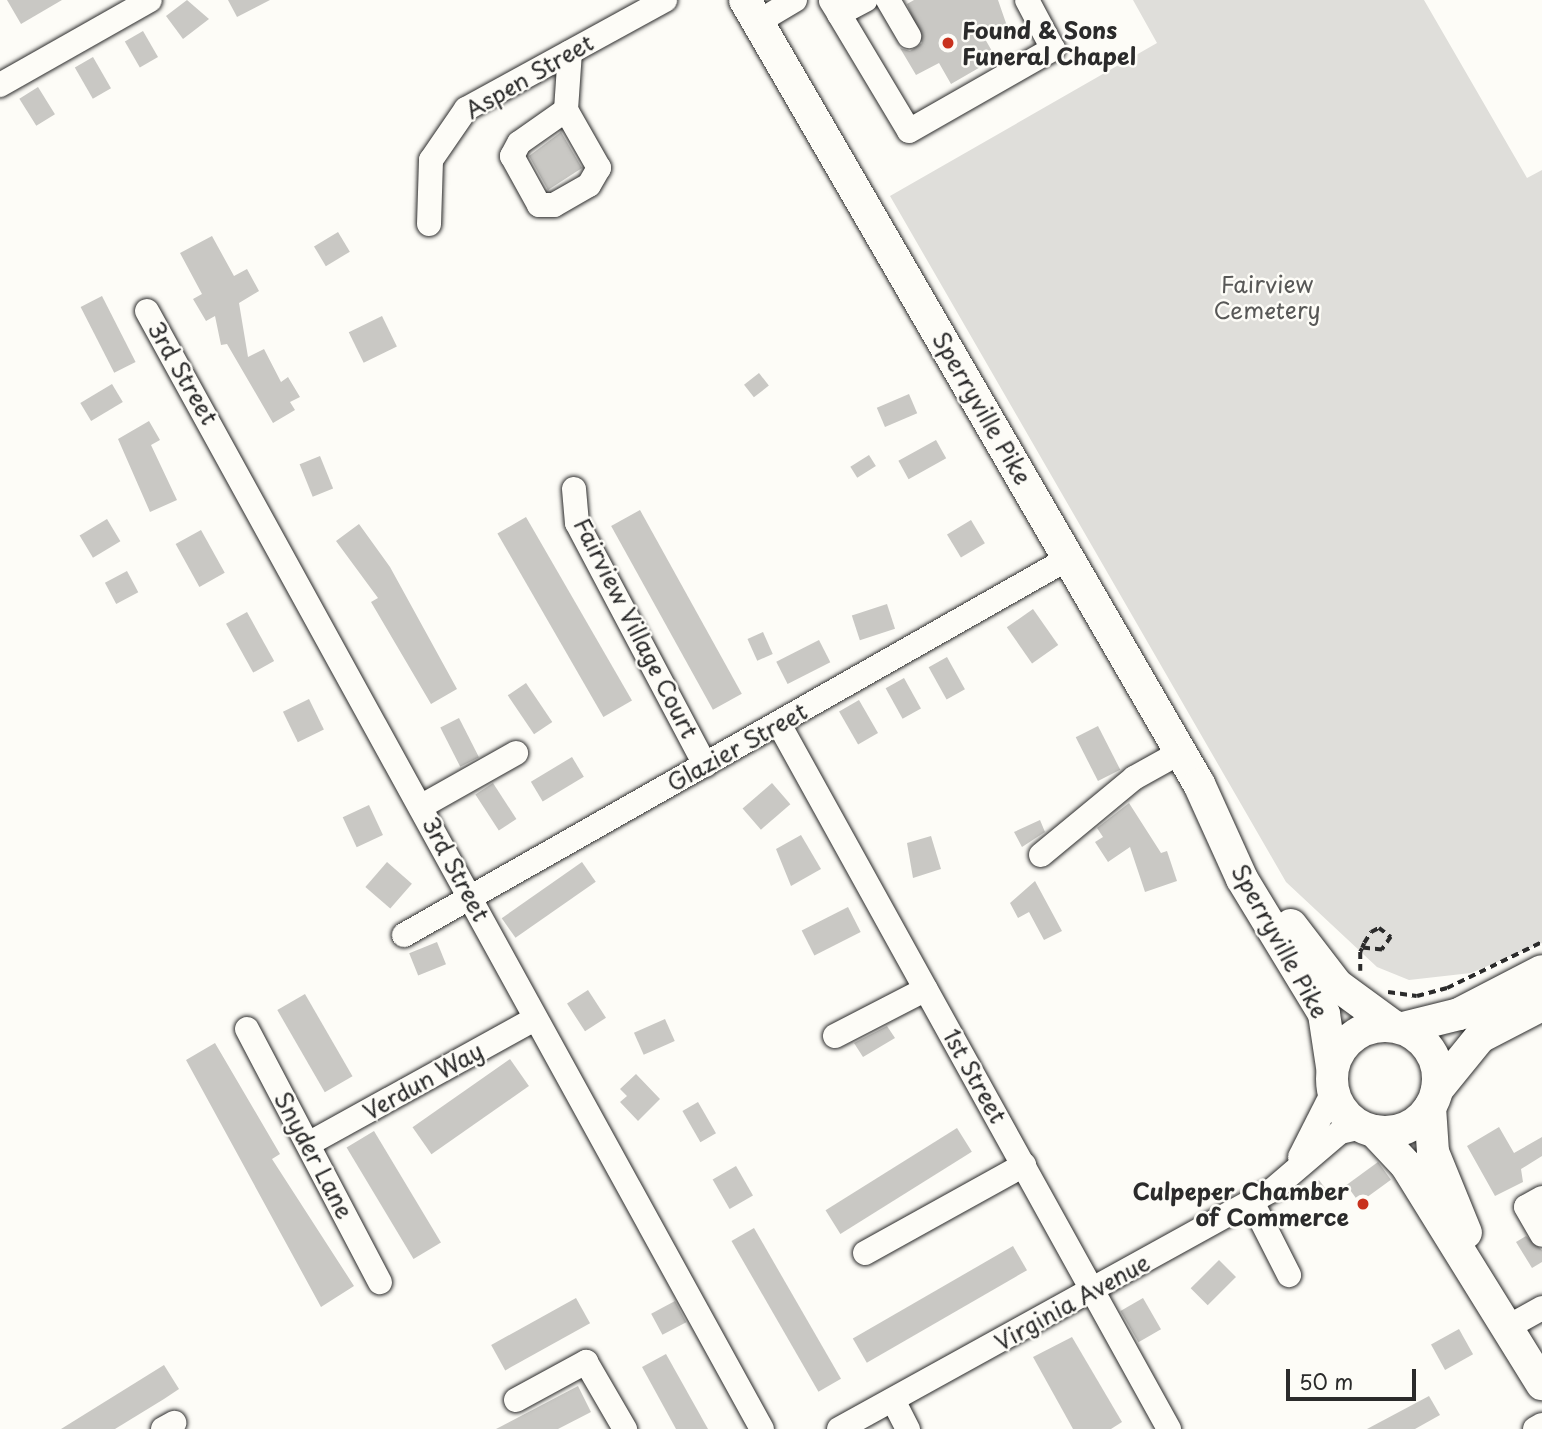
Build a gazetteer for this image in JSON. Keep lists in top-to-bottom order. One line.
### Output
{"streets":{"main road":["Sperryville Pike"],"street":["Aspen Street","3rd Street","Fairview Village Court","Glazier Street","1st Street","Verdun Way","Snyder Lane","Virginia Avenue"]},"crossings":[["3rd Street","Glazier Street"],["3rd Street","Verdun Way"],["Sperryville Pike","Glazier Street"],["Sperryville Pike","Virginia Avenue"],["Fairview Village Court","Glazier Street"],["Glazier Street","1st Street"],["1st Street","Virginia Avenue"],["Verdun Way","Snyder Lane"]],"parks":["Fairview Cemetery"],"places":["Found & Sons Funeral Chapel","Culpeper Chamber of Commerce"],"scale_bar":"50 m"}
